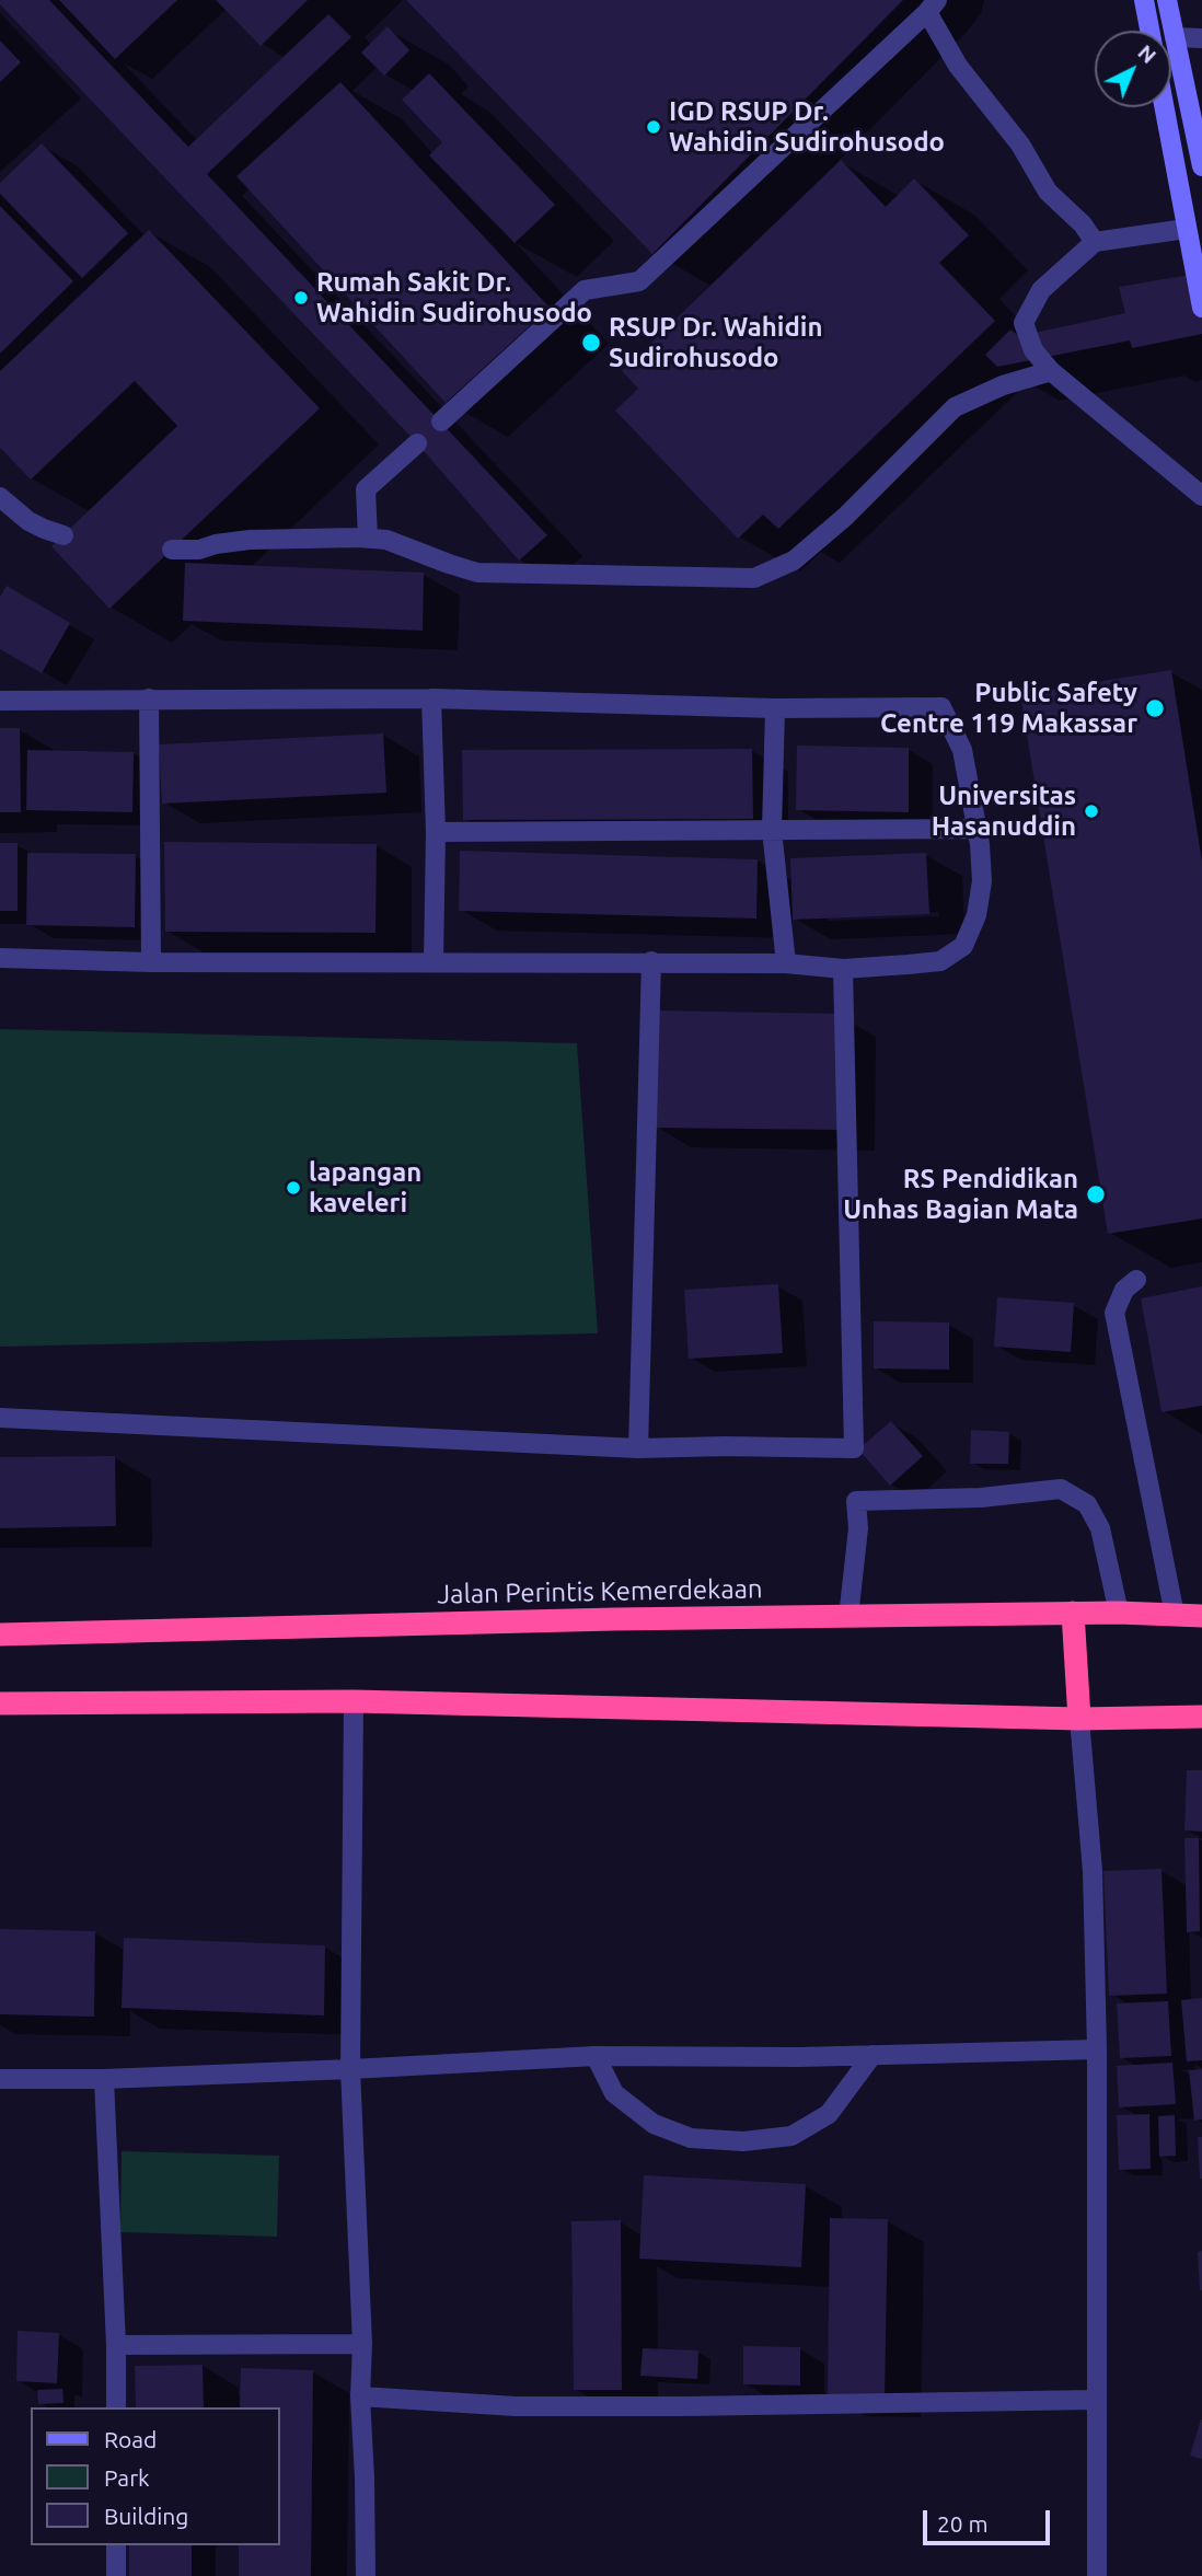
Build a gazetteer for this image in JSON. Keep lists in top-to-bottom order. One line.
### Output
{"streets":{"highway":["Jalan Perintis Kemerdekaan"]},"places":["IGD RSUP Dr. Wahidin Sudirohusodo","Rumah Sakit Dr. Wahidin Sudirohusodo","RSUP Dr. Wahidin Sudirohusodo","Public Safety Centre 119 Makassar","Universitas Hasanuddin","lapangan kaveleri","RS Pendidikan Unhas Bagian Mata"],"legend":["Road","Park","Building"],"scale_bar":"20 m","north":"top right"}
